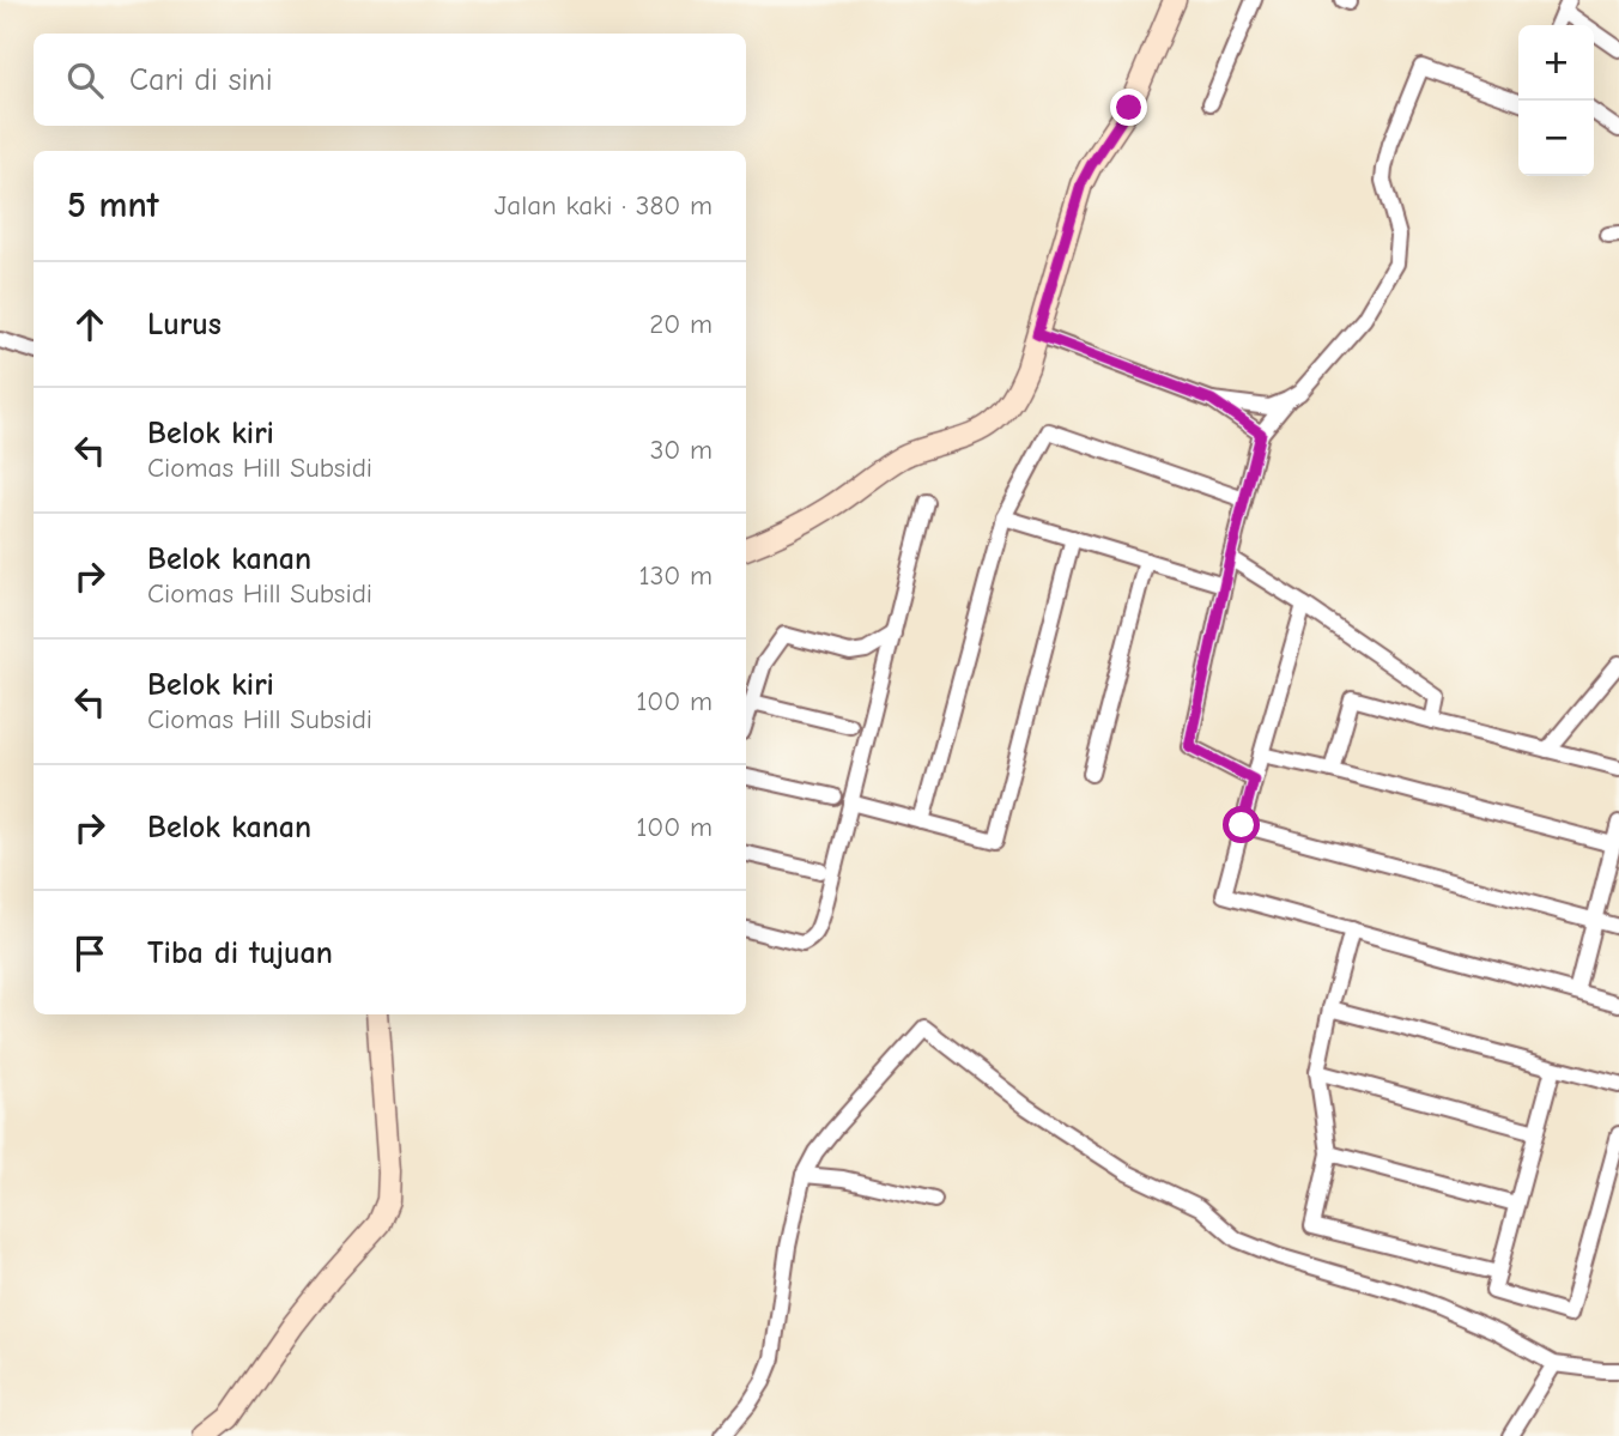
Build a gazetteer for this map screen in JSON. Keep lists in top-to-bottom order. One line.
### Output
{"page":{"map_buttons":["+","−"],"search":"Cari di sini","heading":["5 mnt","Jalan kaki · 380 m"],"list":[["Lurus","20 m"],["Belok kiri","Ciomas Hill Subsidi","30 m"],["Belok kanan","Ciomas Hill Subsidi","130 m"],["Belok kiri","Ciomas Hill Subsidi","100 m"],["Belok kanan","100 m"],"Tiba di tujuan"]}}
